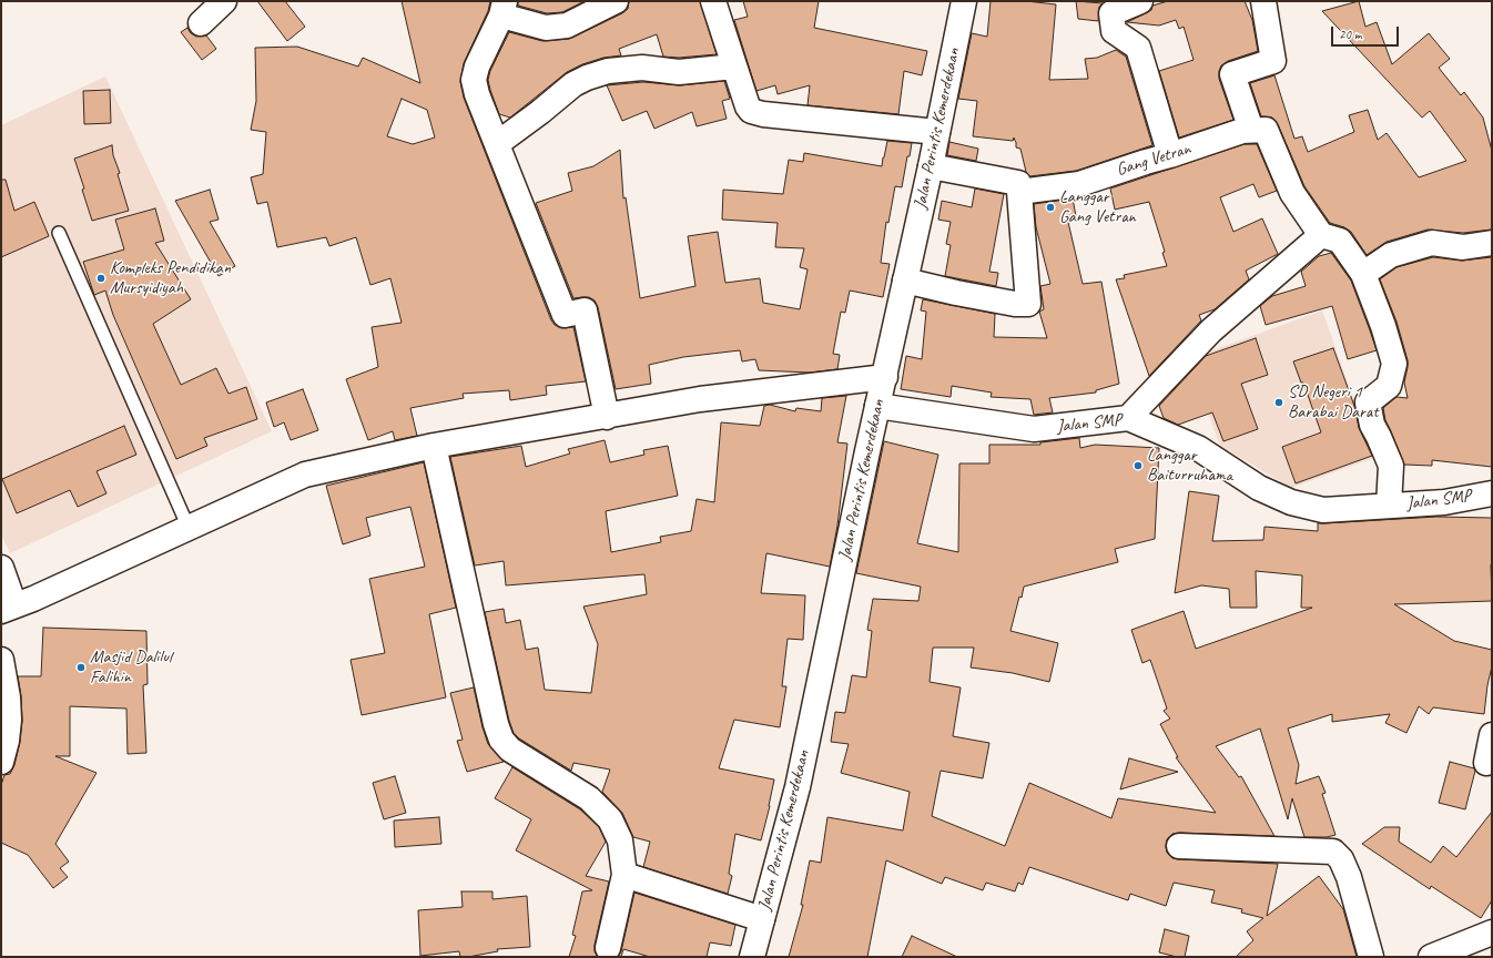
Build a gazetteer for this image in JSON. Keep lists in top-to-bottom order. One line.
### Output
{"streets":{"street":["Jalan Perintis Kemerdekaan","Gang Vetran","Jalan SMP"]},"crossings":[["Jalan Perintis Kemerdekaan","Jalan SMP"]],"places":["Langgar Gang Vetran","Kompleks Pendidikan Mursyidiyah","SD Negeri 1 Barabai Darat","Langgar Baiturruhama","Masjid Dalilul Falihin"],"scale_bar":"20 m"}
